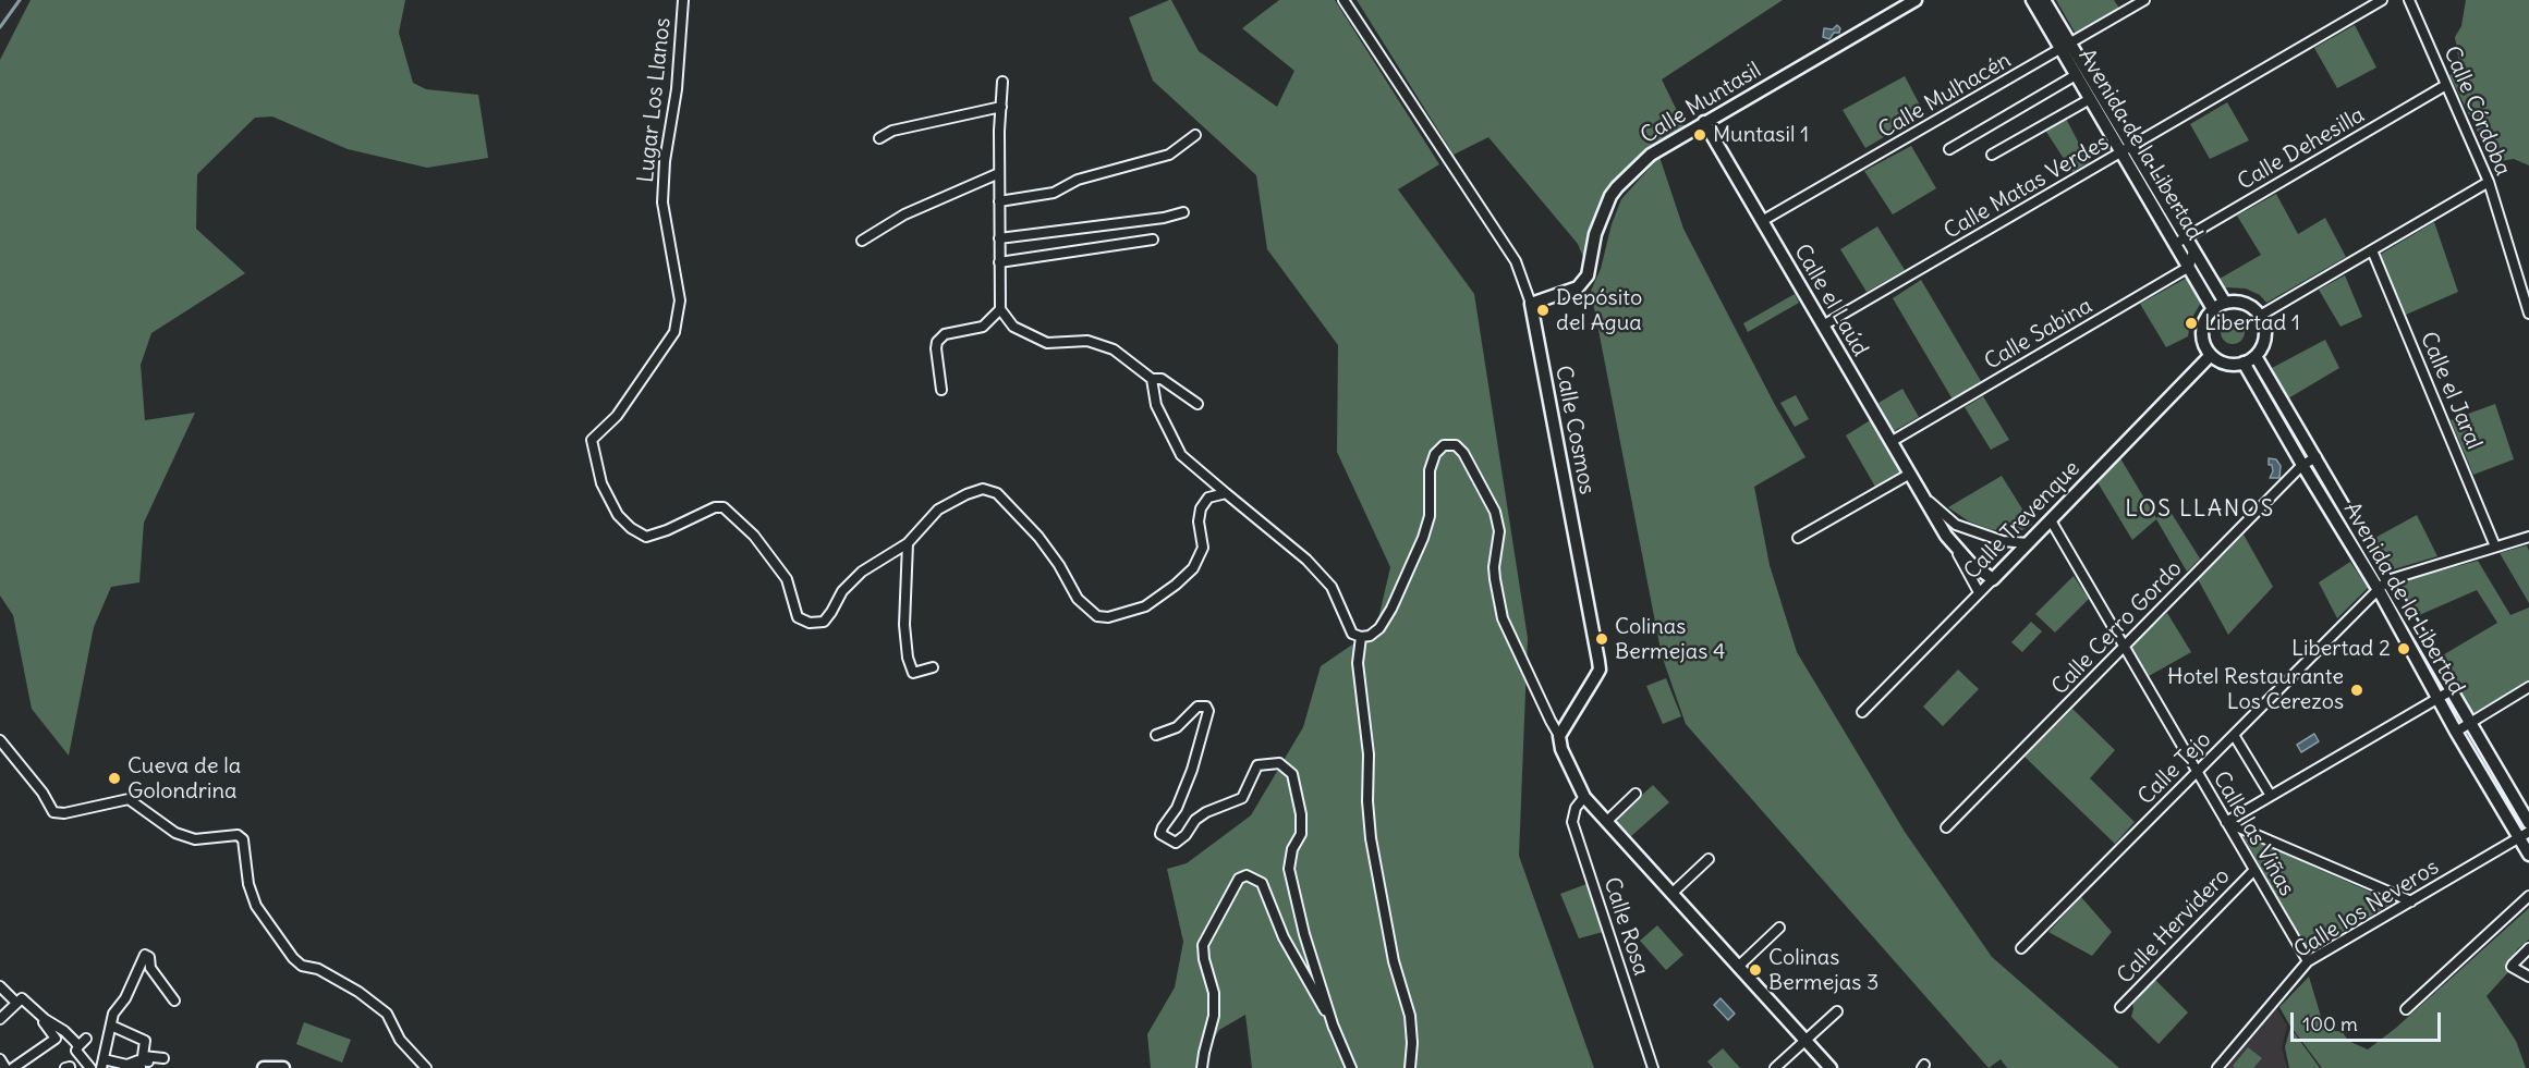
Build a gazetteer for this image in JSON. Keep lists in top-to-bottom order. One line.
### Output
{"streets":{"street":["Calle Mulhacén","Lugar Los Llanos","Calle Muntasil","Calle Córdoba","Avenida de la Libertad","Calle Dehesilla","Calle Matas Verdes","Calle el Laúd","Calle Sabina","Calle el Jaral","Calle Cosmos","Calle Trevenque","Calle Cerro Gordo","Calle Tejo","Calle las Viñas","Calle los Neveros","Calle Rosa","Calle Hervidero"]},"crossings":[["Calle Mulhacén","Avenida de la Libertad"],["Calle Mulhacén","Calle el Laúd"],["Calle Muntasil","Calle el Laúd"],["Calle Muntasil","Calle Cosmos"],["Calle Córdoba","Calle Dehesilla"],["Avenida de la Libertad","Calle Dehesilla"],["Avenida de la Libertad","Calle Matas Verdes"],["Avenida de la Libertad","Calle Sabina"],["Avenida de la Libertad","Calle Trevenque"],["Avenida de la Libertad","Calle Cerro Gordo"],["Avenida de la Libertad","Calle Tejo"],["Avenida de la Libertad","Calle los Neveros"],["Calle Matas Verdes","Calle el Laúd"],["Calle el Laúd","Calle Sabina"],["Calle el Laúd","Calle Trevenque"],["Calle el Jaral","Calle Tejo"],["Calle Trevenque","Calle las Viñas"],["Calle Cerro Gordo","Calle las Viñas"],["Calle Tejo","Calle las Viñas"],["Calle las Viñas","Calle los Neveros"],["Calle las Viñas","Calle Hervidero"]],"districts":["LOS LLANOS"],"places":["Muntasil 1","Depósito del Agua","Libertad 1","Colinas Bermejas 4","Libertad 2","Hotel Restaurante Los Cerezos","Cueva de la Golondrina","Colinas Bermejas 3"],"scale_bar":"100 m"}
